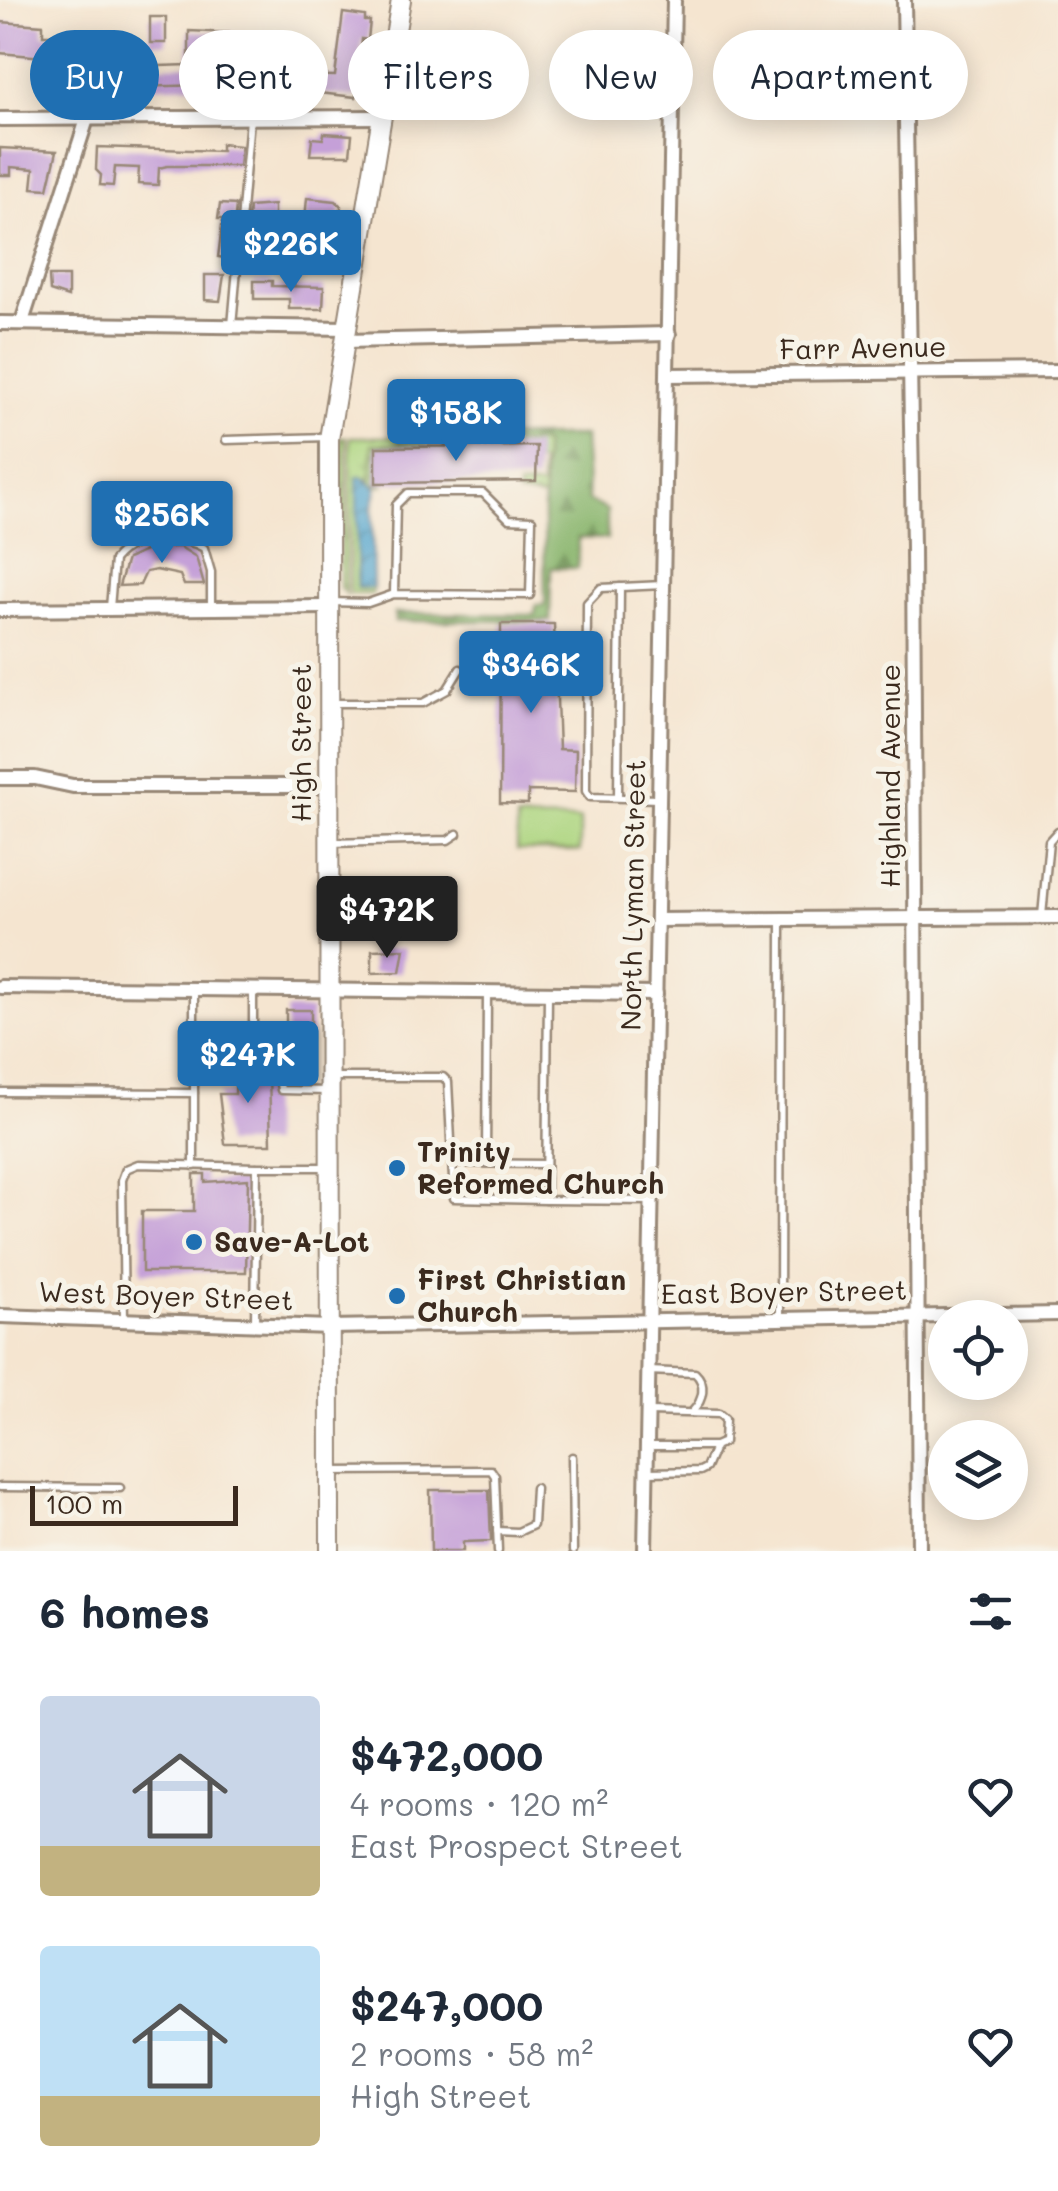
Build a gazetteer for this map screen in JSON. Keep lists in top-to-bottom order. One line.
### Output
{"streets":{"main road":["High Street"],"street":["Farr Avenue","Highland Avenue","North Lyman Street","East Boyer Street","West Boyer Street"]},"crossings":[["Farr Avenue","Highland Avenue"],["Farr Avenue","North Lyman Street"],["High Street","East Boyer Street"],["High Street","West Boyer Street"],["Highland Avenue","East Boyer Street"],["North Lyman Street","East Boyer Street"],["East Boyer Street","West Boyer Street"]],"places":["Trinity Reformed Church","Save-A-Lot","First Christian Church"],"scale_bar":"100 m","page":{"chip":["Buy","Rent","Filters","New","Apartment"],"price":["$226K","$158K","$256K","$346K","$472K","$247K"],"scale":"100 m","heading":"6 homes","list":[{"name":"$472,000","note":"4 rooms · 120 m² · East Prospect Street"},{"name":"$247,000","note":"2 rooms · 58 m² · High Street"}]}}
